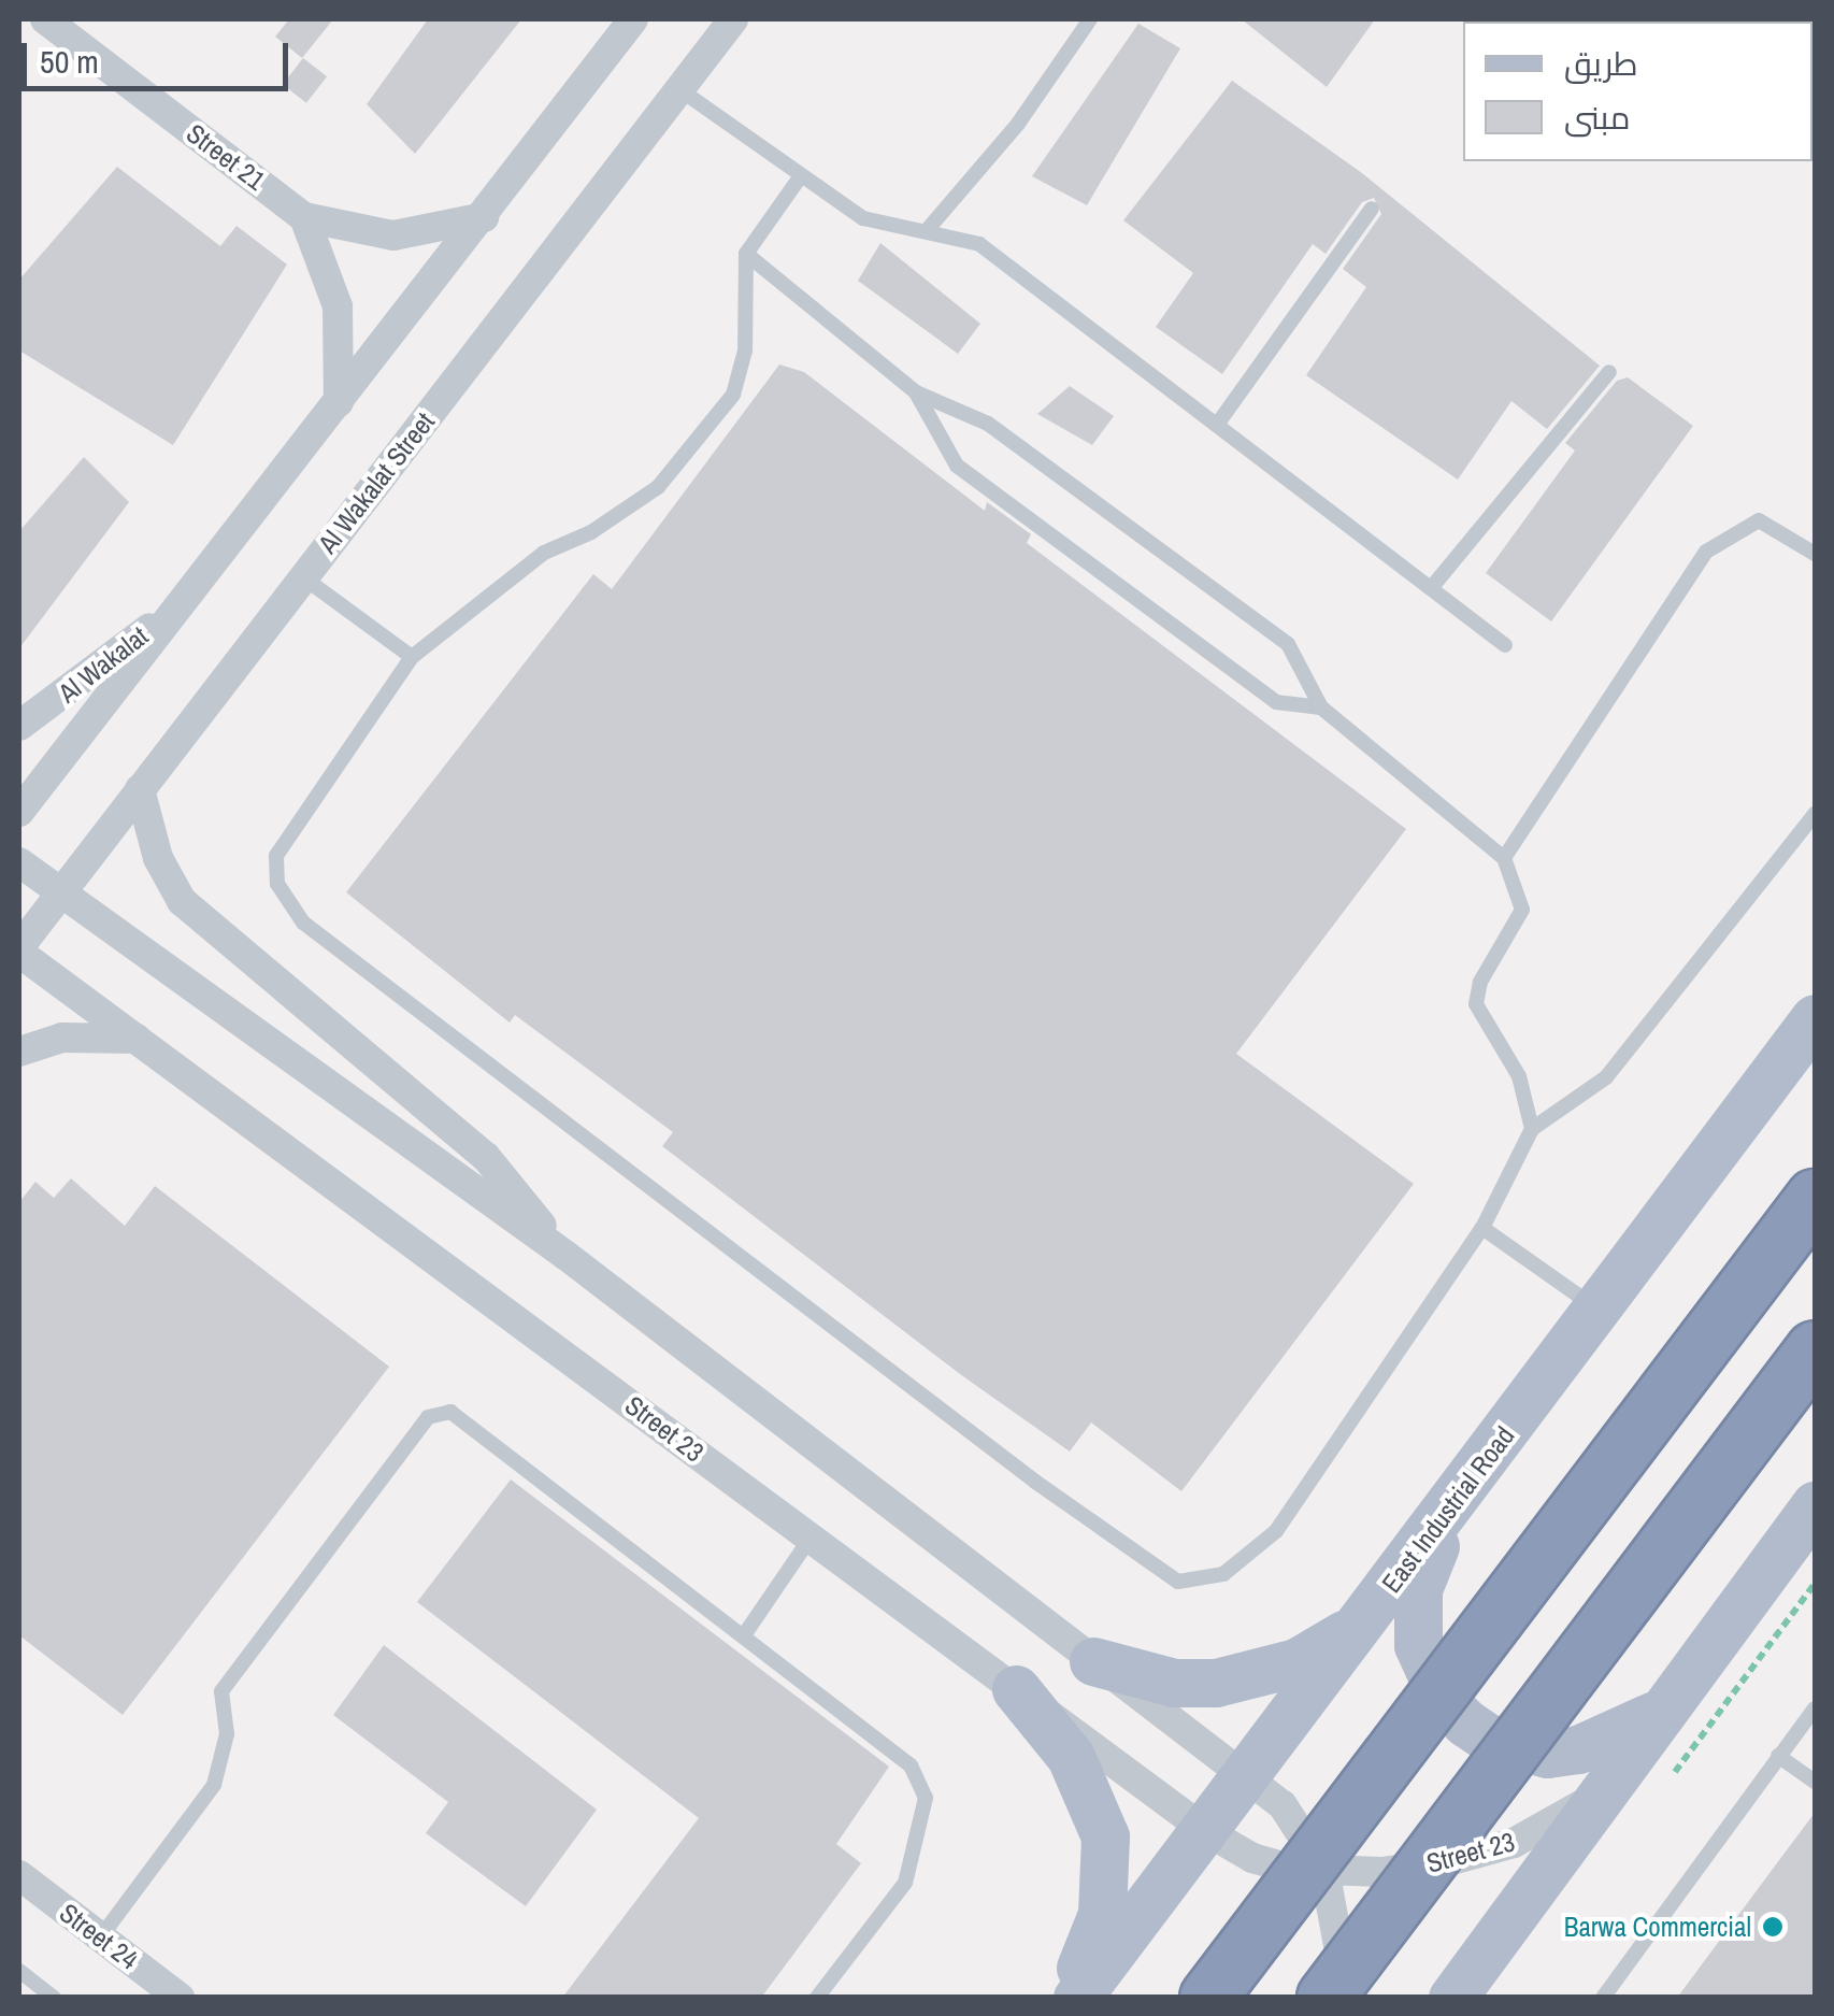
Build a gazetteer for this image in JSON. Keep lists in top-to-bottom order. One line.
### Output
{"streets":{"main road":["East Industrial Road"],"street":["Street 21","Al Wakalat Street","Al Wakalat","Street 23","Street 24"]},"crossings":[["Al Wakalat Street","Street 23"],["Street 23","East Industrial Road"]],"places":["Barwa Commercial"],"legend":["طريق","مبنى"],"scale_bar":"50 m"}
